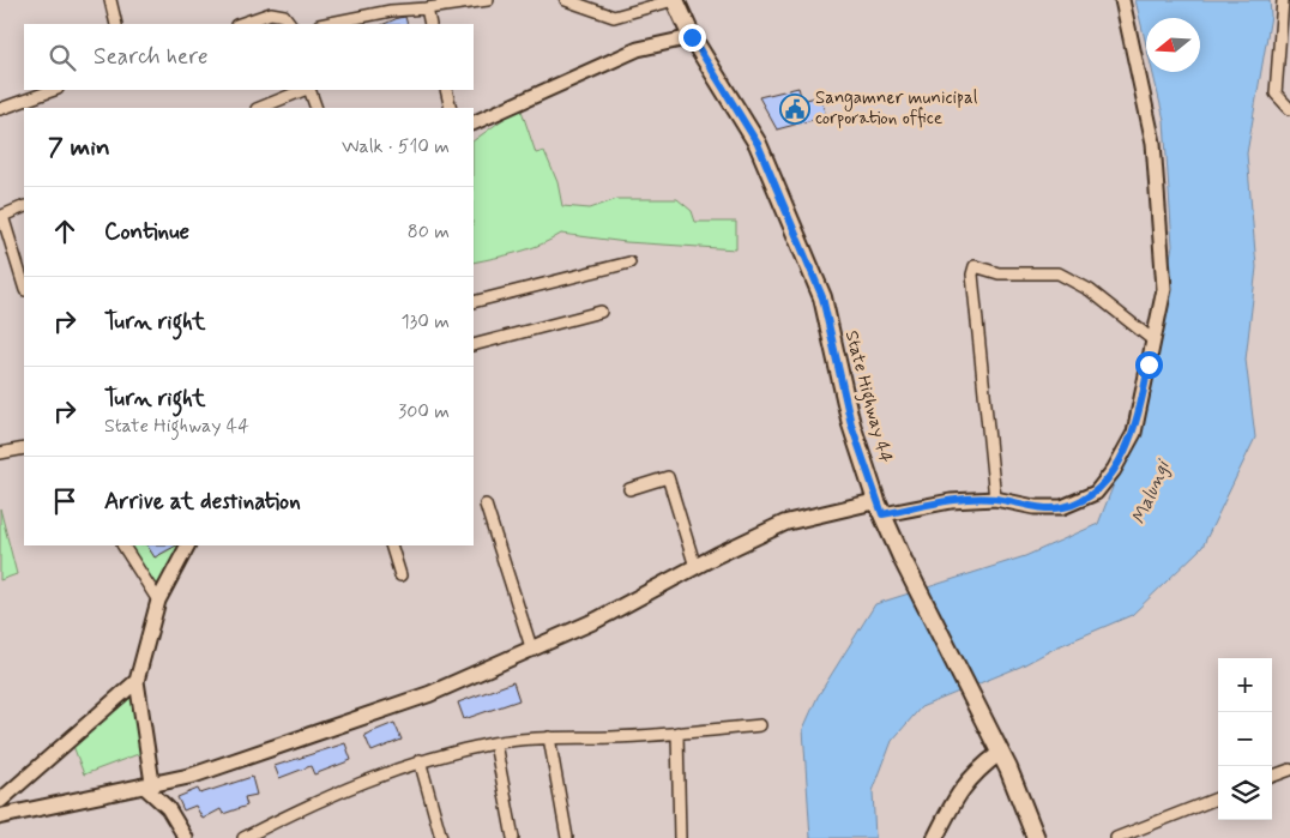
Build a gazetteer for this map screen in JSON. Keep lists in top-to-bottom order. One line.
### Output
{"streets":{"main road":["State Highway 44"]},"water":["Malungi"],"places":{"public building":["Sangamner municipal corporation office"]},"north":"left","page":{"search":"Search here","heading":["7 min","Walk · 510 m"],"list":[["Continue","80 m"],["Turn right","130 m"],["Turn right","State Highway 44","300 m"],"Arrive at destination"],"map_buttons":["+","−"]}}
